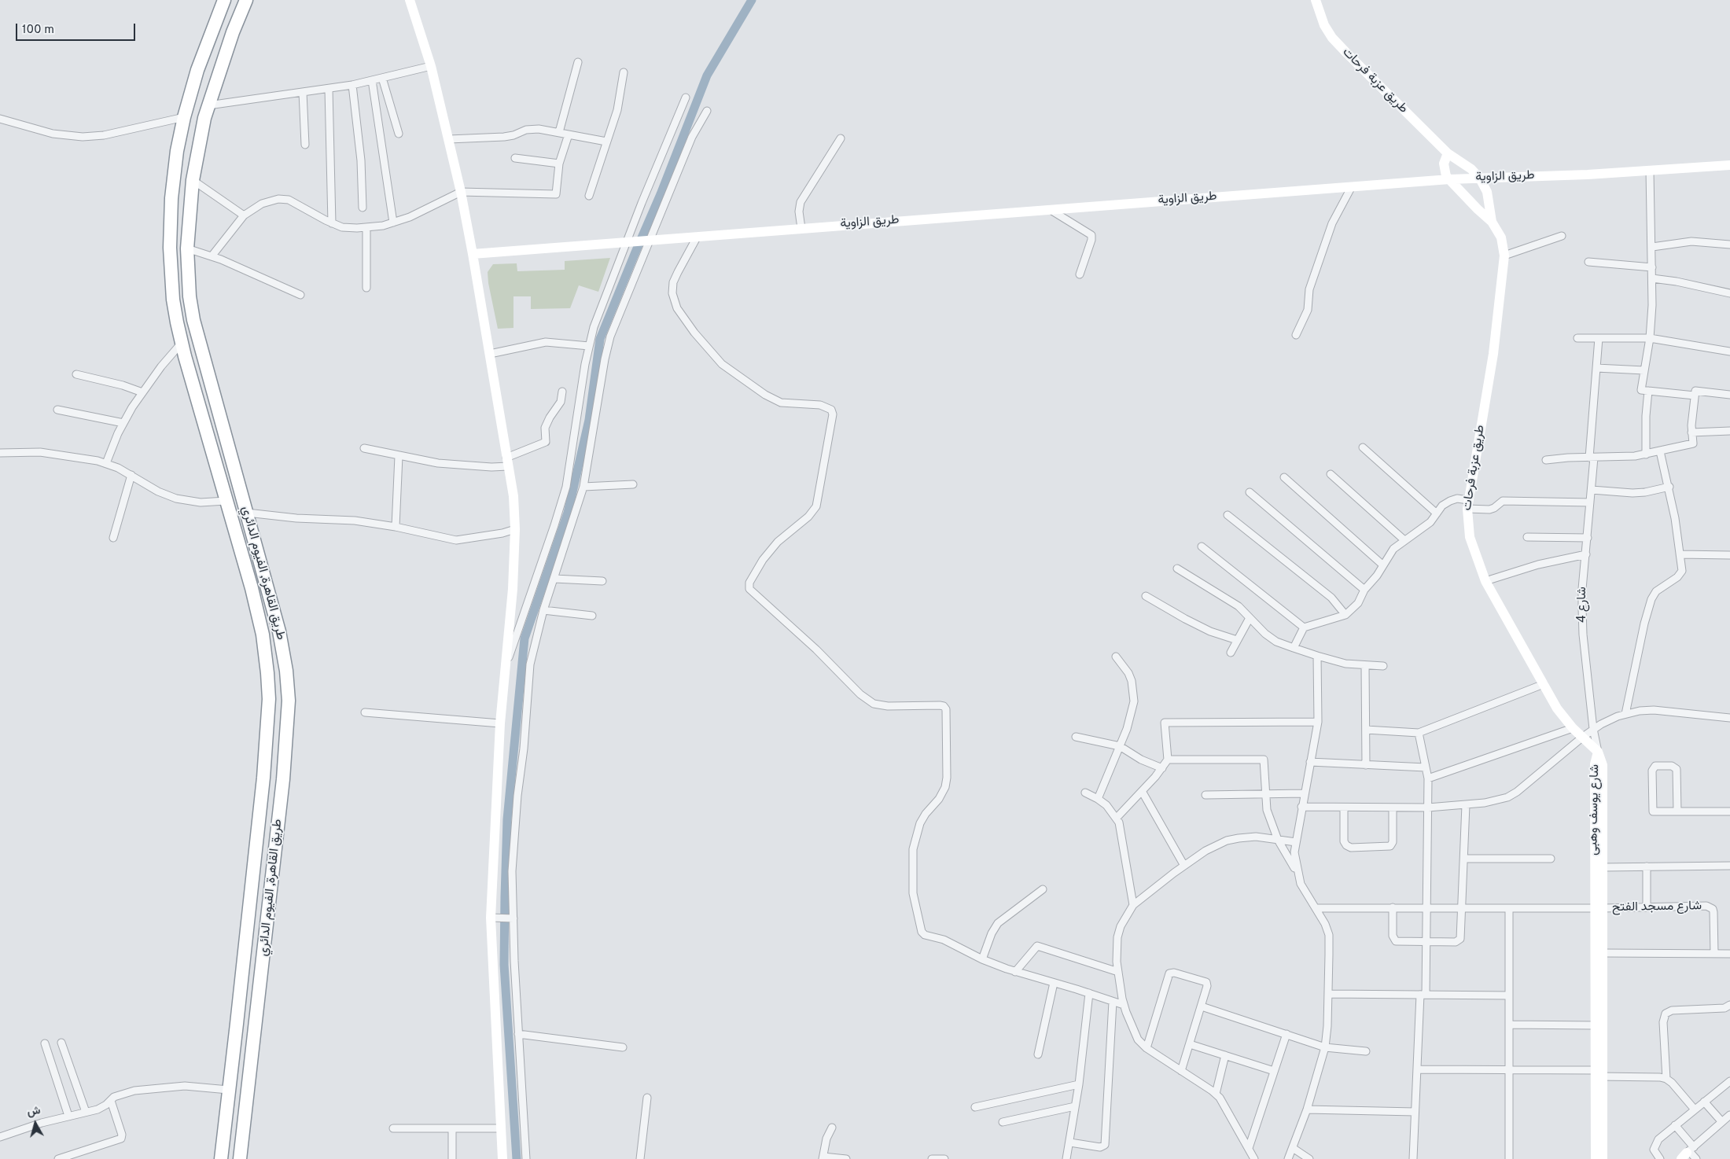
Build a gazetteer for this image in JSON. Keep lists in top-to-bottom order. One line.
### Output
{"streets":{"highway":["طريق القاهرة, الفيوم الدائري"],"street":["طريق عزبة فرحات","طريق الزاوية","شارع 4","شارع يوسف وهبى","شارع مسجد الفتح"]},"crossings":[["طريق عزبة فرحات","طريق الزاوية"],["طريق عزبة فرحات","شارع 4"],["طريق عزبة فرحات","شارع يوسف وهبى"],["شارع 4","شارع يوسف وهبى"],["شارع يوسف وهبى","شارع مسجد الفتح"]],"scale_bar":"100 m","north":"top"}
